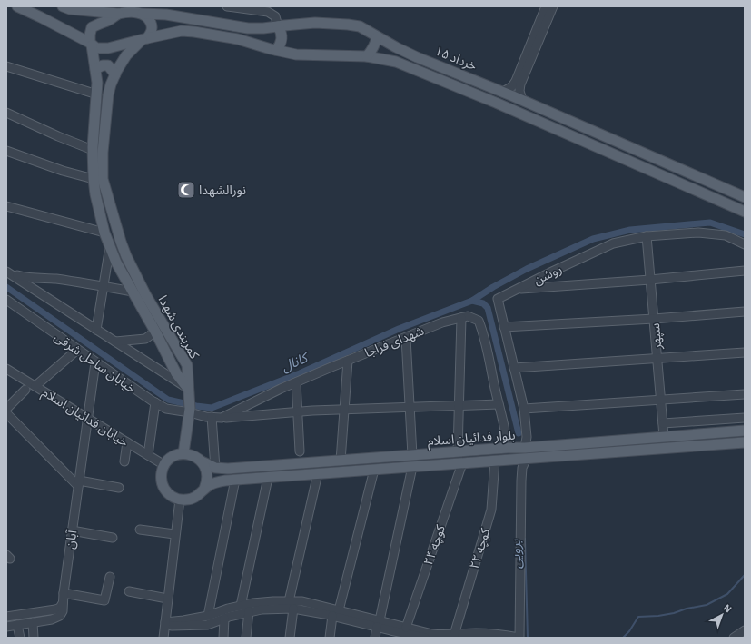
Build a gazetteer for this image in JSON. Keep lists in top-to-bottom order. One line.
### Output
{"streets":{"main road":["۱۵ خرداد","کمربندی شهدا","بلوار فدائیان اسلام"],"street":["روشن","سپهر","شهدای فراجا","خیابان ساحل شرقی","خیابان فدائیان اسلام","آبان","کوچه ۲۴","کوچه ۲۲"]},"crossings":[["۱۵ خرداد","کمربندی شهدا"],["روشن","سپهر"],["روشن","بلوار فدائیان اسلام"],["کمربندی شهدا","خیابان ساحل شرقی"],["سپهر","بلوار فدائیان اسلام"],["شهدای فراجا","بلوار فدائیان اسلام"],["خیابان ساحل شرقی","آبان"],["خیابان فدائیان اسلام","بلوار فدائیان اسلام"],["خیابان فدائیان اسلام","آبان"],["بلوار فدائیان اسلام","کوچه ۲۴"],["بلوار فدائیان اسلام","کوچه ۲۲"]],"water":["کانال","برویی"],"places":{"mosque":["نورالشهدا"]},"north":"top right"}
